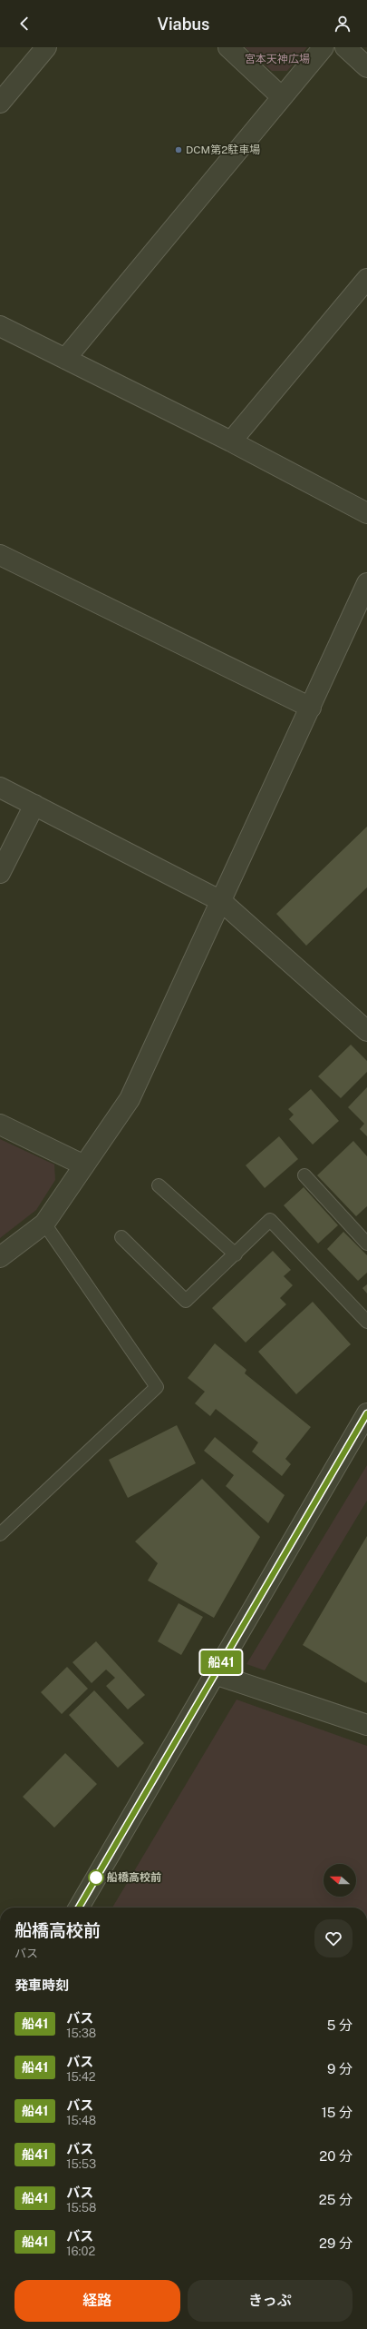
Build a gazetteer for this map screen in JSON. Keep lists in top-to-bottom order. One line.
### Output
{"parks":["宮本天神広場"],"places":["DCM第2駐車場","船橋高校前"],"lines":["bus line 船41"],"north":"left","page":{"header":"Viabus","on_map":"船41","heading":[["船橋高校前","バス"],"発車時刻"],"list":[{"mark":"船41","name":"バス","note":"15:38","value":"5 分"},{"mark":"船41","name":"バス","note":"15:42","value":"9 分"},{"mark":"船41","name":"バス","note":"15:48","value":"15 分"},{"mark":"船41","name":"バス","note":"15:53","value":"20 分"},{"mark":"船41","name":"バス","note":"15:58","value":"25 分"},{"mark":"船41","name":"バス","note":"16:02","value":"29 分"}],"buttons":["経路","きっぷ"]}}
